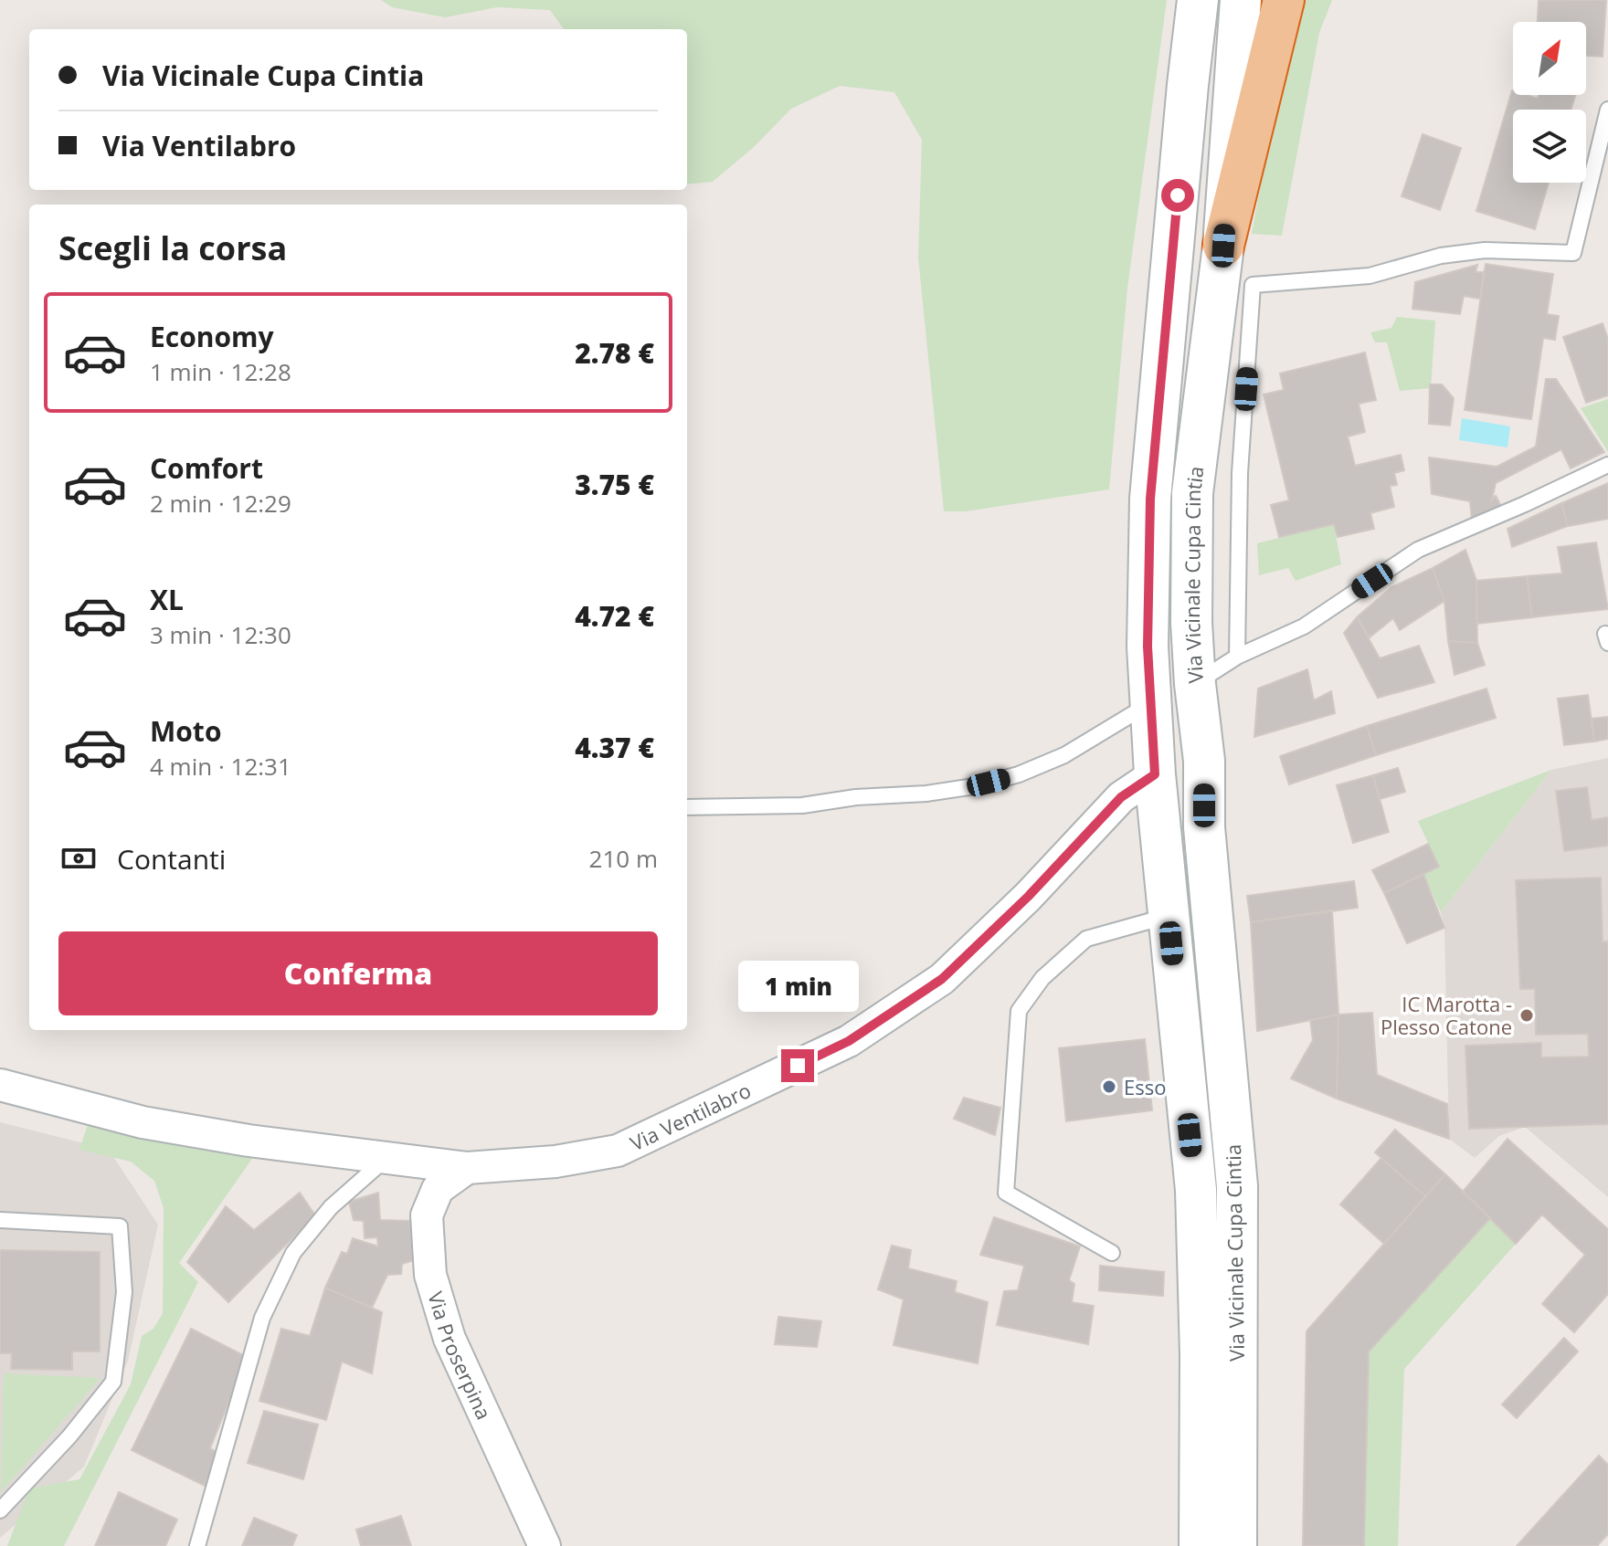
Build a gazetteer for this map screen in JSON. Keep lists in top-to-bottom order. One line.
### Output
{"streets":{"main road":["Via Vicinale Cupa Cintia"],"street":["Via Ventilabro","Via Proserpina"]},"crossings":[["Via Vicinale Cupa Cintia","Via Ventilabro"],["Via Ventilabro","Via Proserpina"]],"places":["IC Marotta - Plesso Catone","Esso"],"north":"top right","page":{"banner":["Via Vicinale Cupa Cintia","Via Ventilabro"],"heading":"Scegli la corsa","list":[{"name":"Economy","note":"1 min · 12:28","value":"2.78 €"},{"name":"Comfort","note":"2 min · 12:29","value":"3.75 €"},{"name":"XL","note":"3 min · 12:30","value":"4.72 €"},{"name":"Moto","note":"4 min · 12:31","value":"4.37 €"}],"pay":["Contanti","210 m"],"buttons":"Conferma","bubble":"1 min"}}
